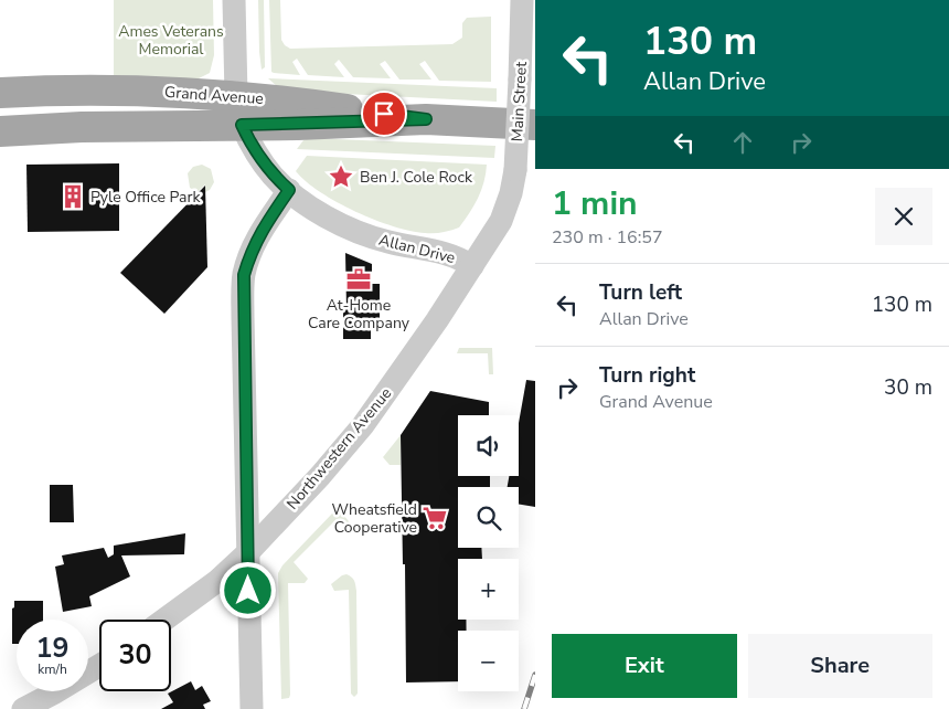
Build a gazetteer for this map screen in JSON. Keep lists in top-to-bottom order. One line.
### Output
{"streets":{"main road":["Grand Avenue"],"street":["Main Street","Allan Drive","Northwestern Avenue"]},"crossings":[["Grand Avenue","Allan Drive"],["Main Street","Northwestern Avenue"],["Allan Drive","Northwestern Avenue"]],"parks":["Ames Veterans Memorial"],"places":{"place":["Ben J. Cole Rock"],"building":["Pyle Office Park"],"office":["At-Home Care Company"],"supermarket":["Wheatsfield Cooperative"]},"page":{"turn":["130 m","Allan Drive"],"heading":["1 min","230 m · 16:57"],"list":[{"name":"Turn left","note":"Allan Drive","value":"130 m"},{"name":"Turn right","note":"Grand Avenue","value":"30 m"}],"map_buttons":["+","−"],"speed":"19 km/h","limit":"30","buttons":["Exit","Share"]}}
